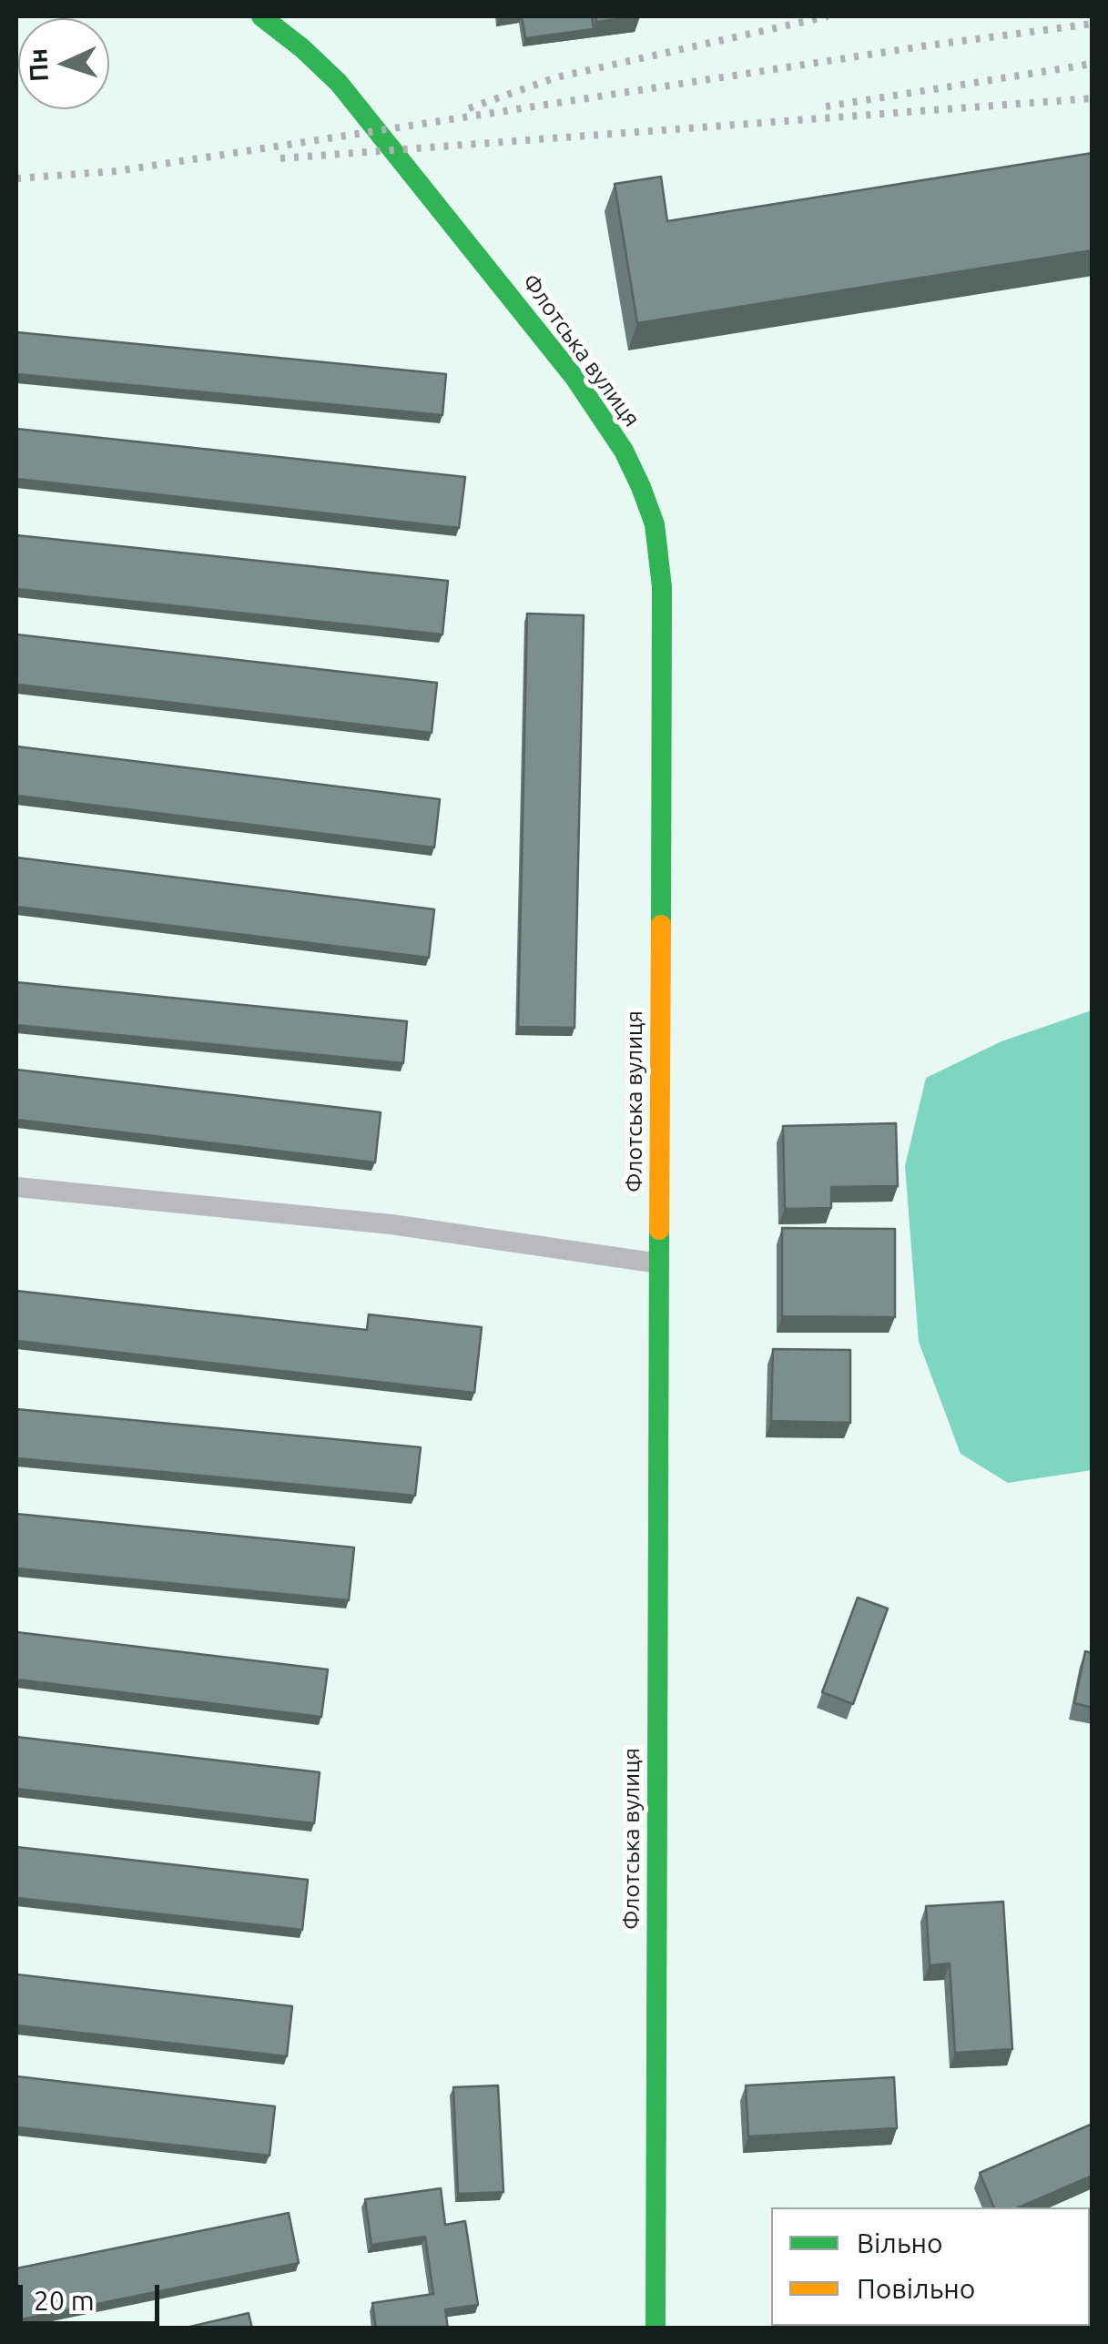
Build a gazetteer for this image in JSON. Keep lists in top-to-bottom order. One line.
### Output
{"streets":{"street":["Флотська вулиця"]},"legend":["Вільно","Повільно"],"scale_bar":"20 m","north":"left"}
